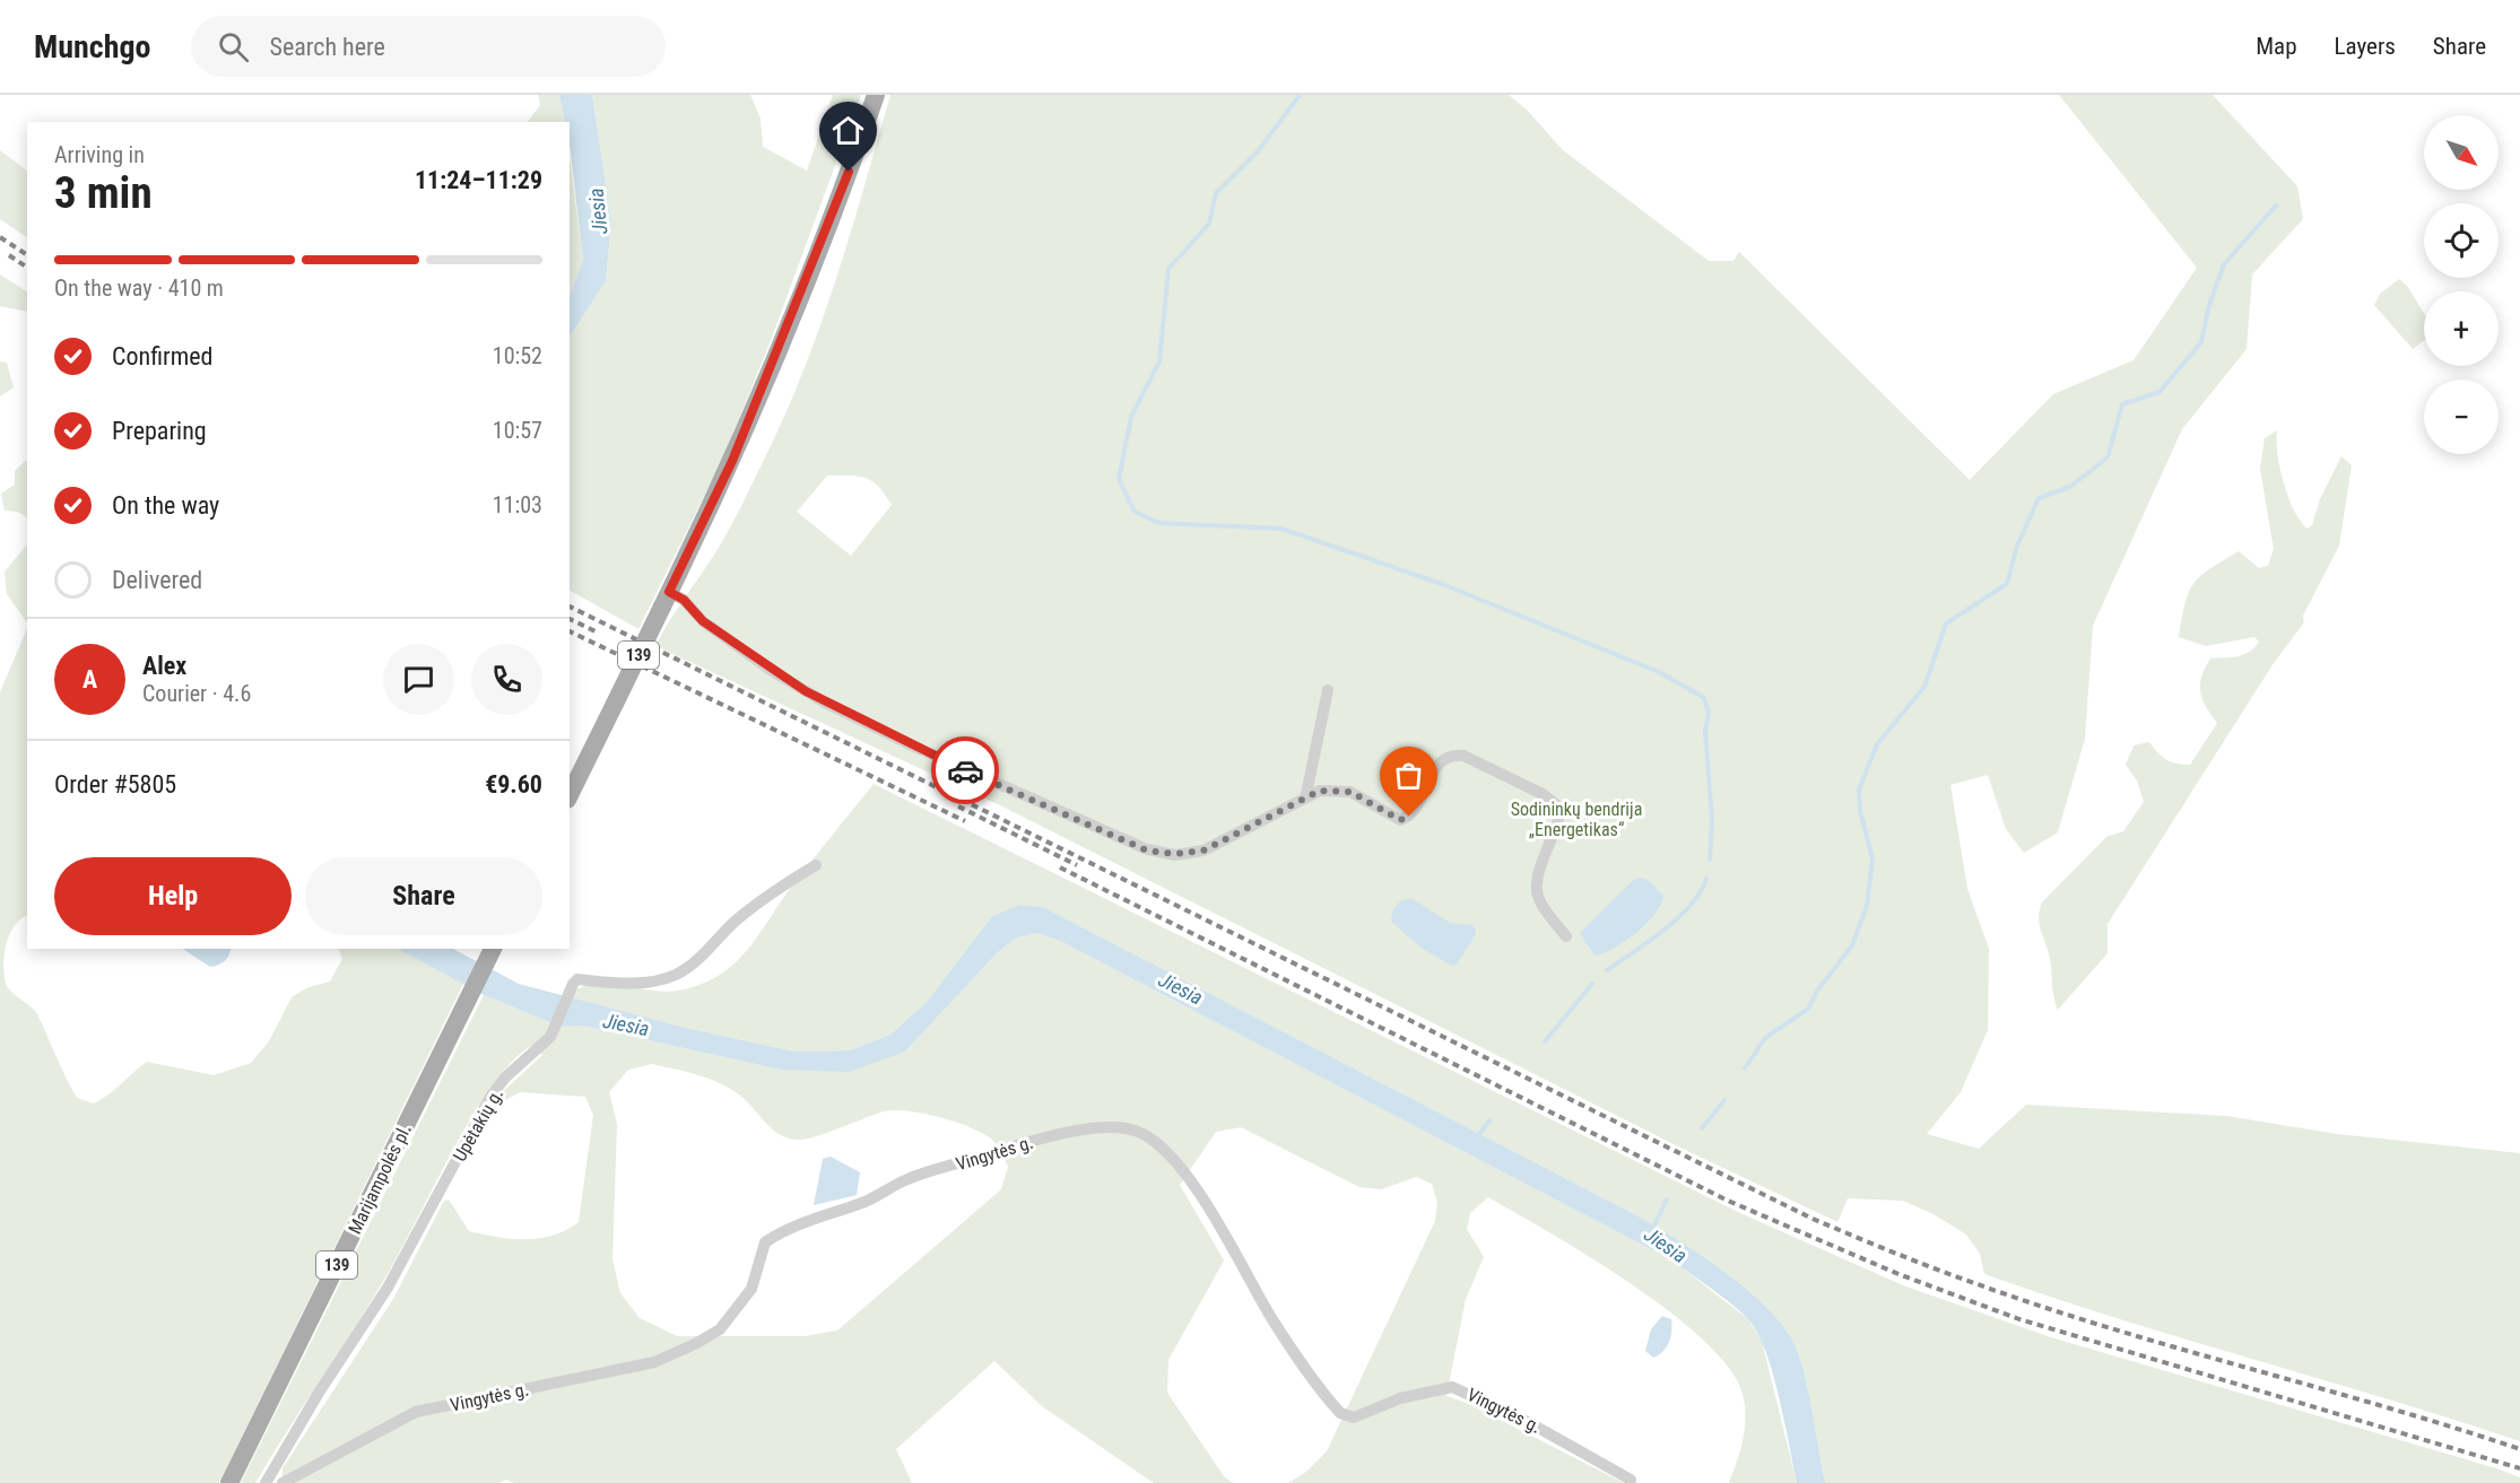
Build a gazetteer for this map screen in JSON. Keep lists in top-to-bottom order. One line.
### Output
{"streets":{"main road":["139","Marijampolės pl."],"street":["Upėtakių g.","Vingytės g."]},"water":["Jiesia"],"parks":["Sodininkų bendrija „Energetikas“"],"north":"bottom right","page":{"header":"Munchgo","search":"Search here","nav":["Map","Layers","Share"],"map_buttons":["+","−"],"heading":["3 min","Arriving in","11:24–11:29"],"panel":["Alex","Courier · 4.6","Order #5805","€9.60"],"bar":"On the way · 410 m","list":[["Confirmed","10:52"],["Preparing","10:57"],["On the way","11:03"],"Delivered"],"round":"A","buttons":["Help","Share"]}}
